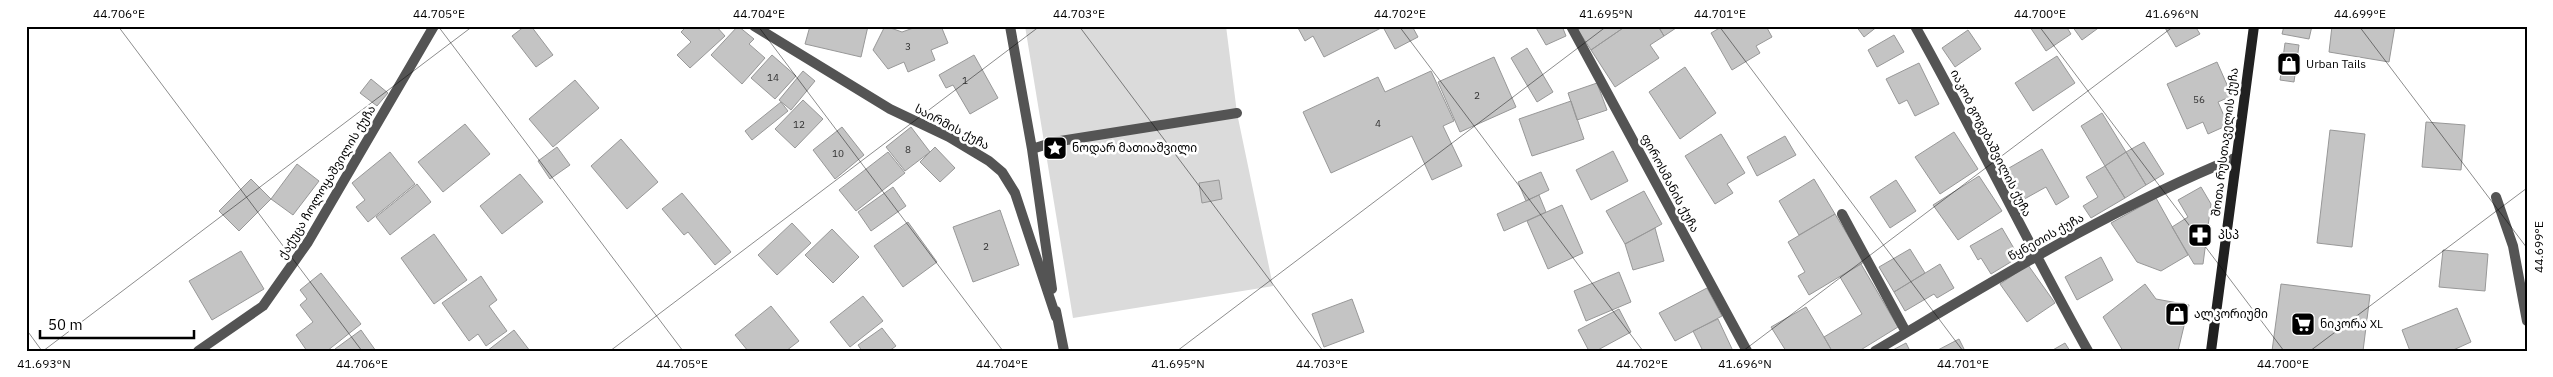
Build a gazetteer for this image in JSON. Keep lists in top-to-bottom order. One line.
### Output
{"streets":{"main road":["შოთა რუსთაველის ქუჩა"],"street":["საირმის ქუჩა","იაკობ გოგებაშვილის ქუჩა","ქაქუცა ჩოლოყაშვილის ქუჩა","ფიროსმანის ქუჩა","წყნეთის ქუჩა"]},"crossings":[["შოთა რუსთაველის ქუჩა","წყნეთის ქუჩა"],["იაკობ გოგებაშვილის ქუჩა","წყნეთის ქუჩა"]],"places":{"shop":["Urban Tails","ალკორიუმი"],"place":["ნოდარ მათიაშვილი"],"pharmacy":["პსპ"],"supermarket":["ნიკორა XL"]},"house_numbers":["3","14","1","2","56","4","12","8","10","2"],"scale_bar":"50 m","coordinates":["44.706°E","44.705°E","44.704°E","44.703°E","44.702°E","41.695°N","44.701°E","44.700°E","41.696°N","44.699°E","41.693°N"]}
